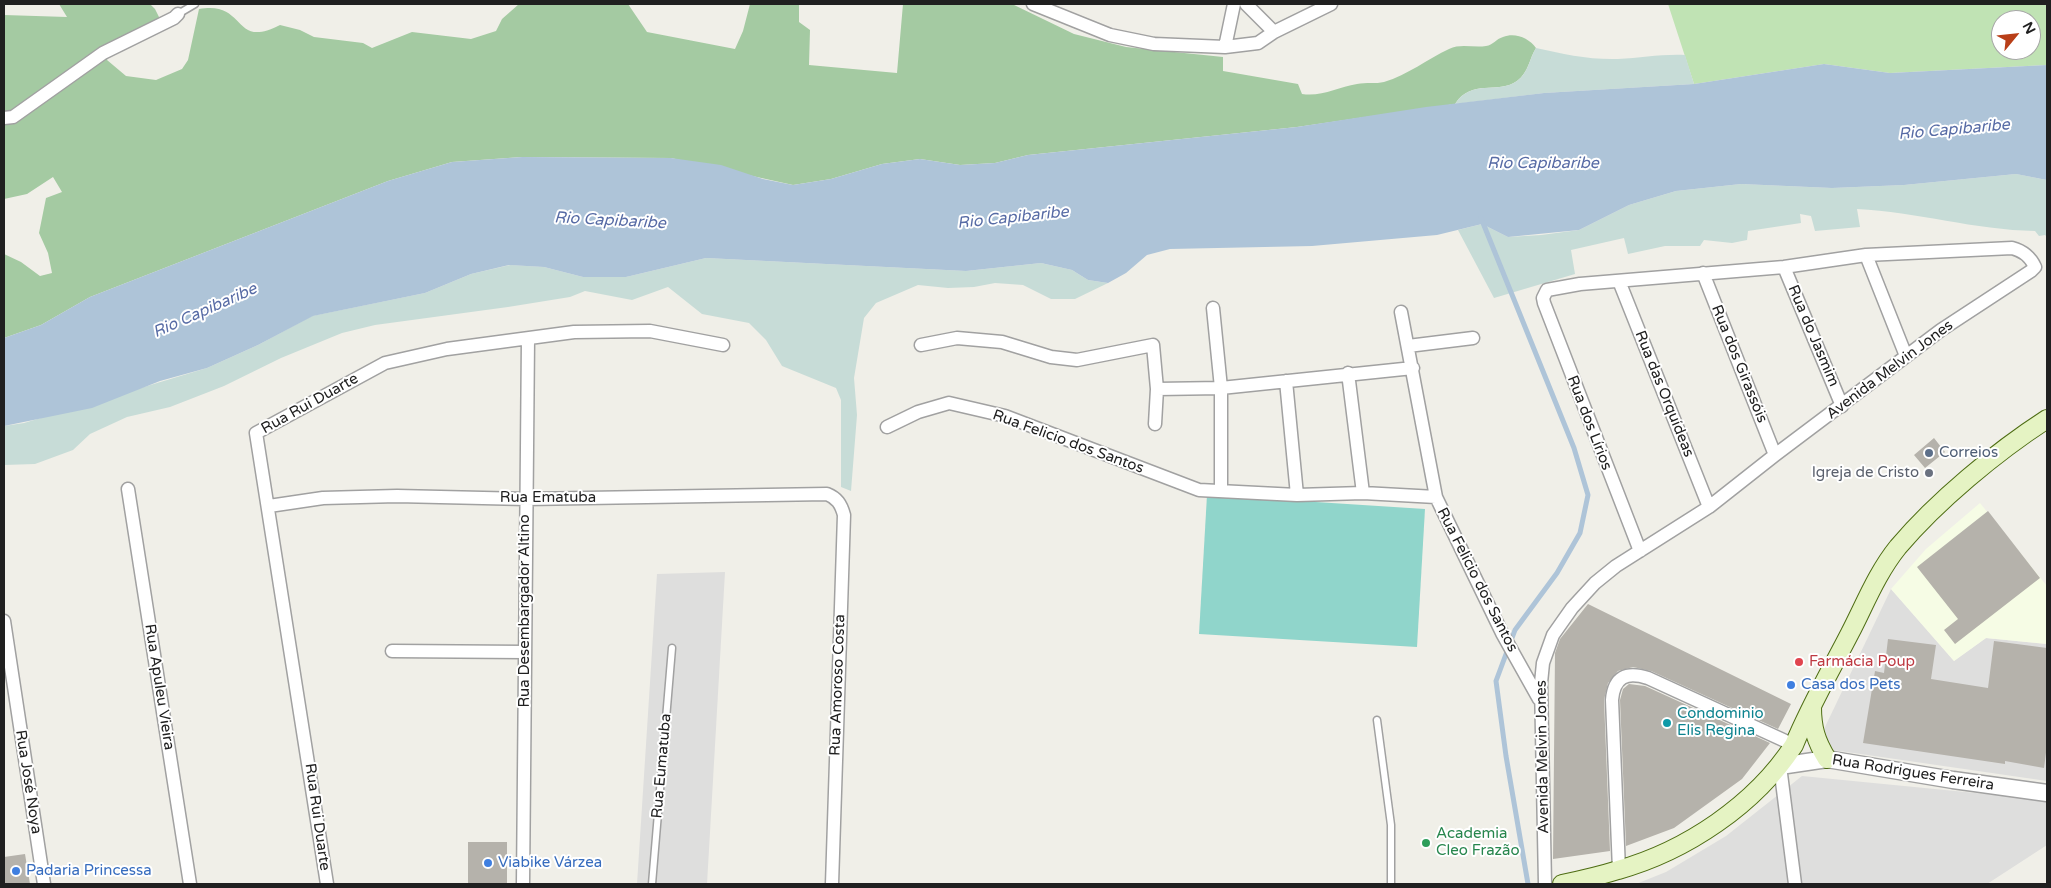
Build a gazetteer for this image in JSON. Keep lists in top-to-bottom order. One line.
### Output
{"streets":{"street":["Rua do Jasmim","Rua dos Girassóis","Avenida Melvin Jones","Rua das Orquídeas","Rua Rui Duarte","Rua dos Lírios","Rua Felicio dos Santos","Rua Ematuba","Rua Desembargador Altino","Rua Amoroso Costa","Rua Apuleu Vieira","Rua Rodrigues Ferreira","Rua José Noya"],"lane":["Rua Eumatuba"]},"crossings":[["Rua do Jasmim","Avenida Melvin Jones"],["Rua dos Girassóis","Avenida Melvin Jones"],["Avenida Melvin Jones","Rua das Orquídeas"],["Avenida Melvin Jones","Rua dos Lírios"],["Avenida Melvin Jones","Rua Felicio dos Santos"],["Rua Rui Duarte","Rua Ematuba"],["Rua Rui Duarte","Rua Desembargador Altino"],["Rua Ematuba","Rua Desembargador Altino"],["Rua Ematuba","Rua Amoroso Costa"]],"water":["Rio Capibaribe"],"places":["Correios","Igreja de Cristo","Farmácia Poup","Casa dos Pets","Condominio Elis Regina","Academia Cleo Frazão","Viabike Várzea","Padaria Princessa"],"north":"top right"}
